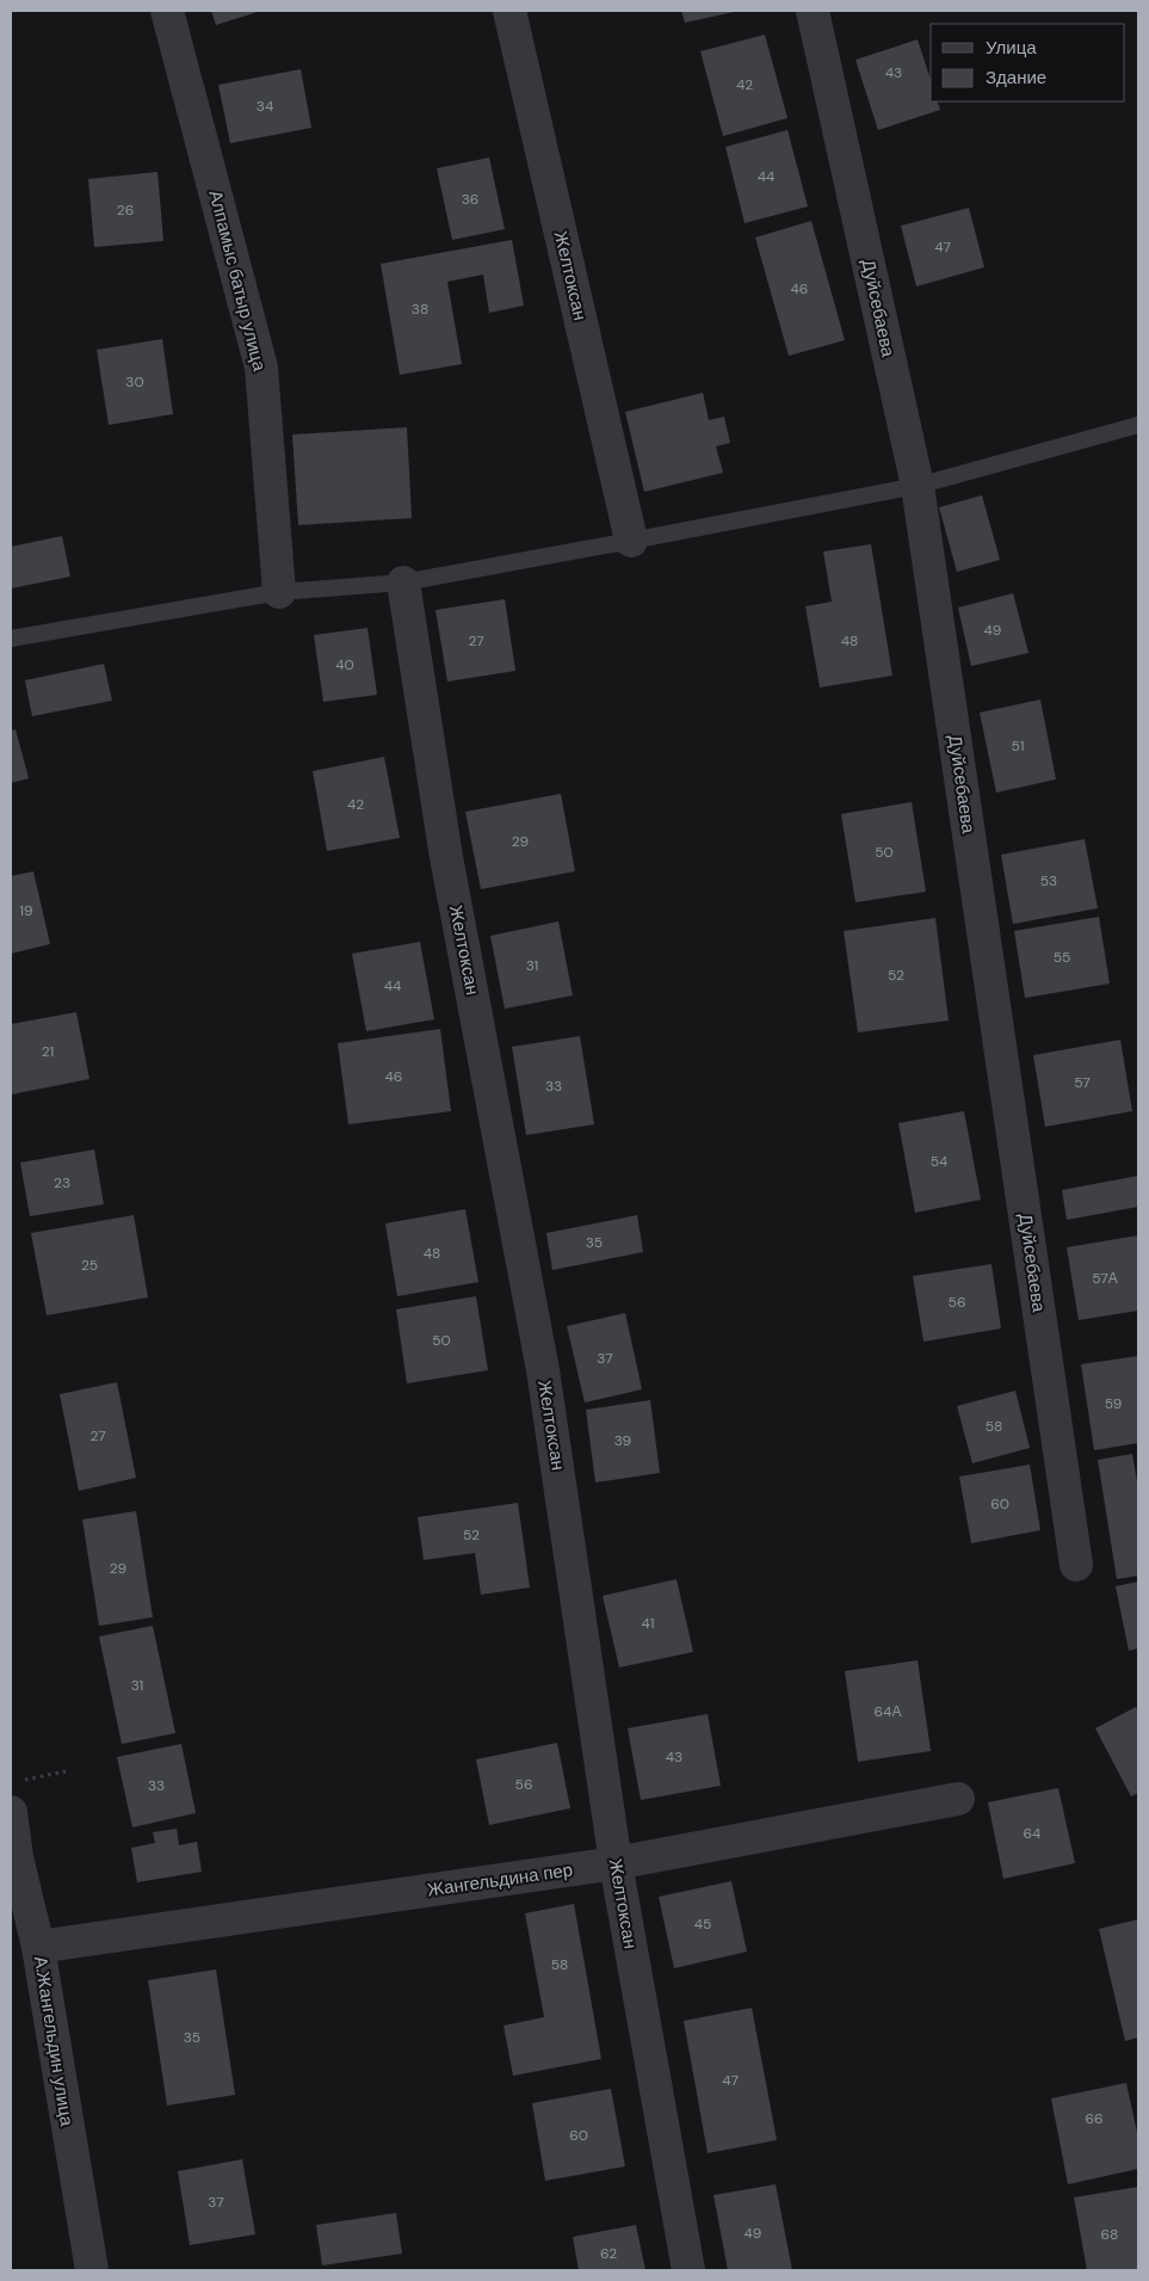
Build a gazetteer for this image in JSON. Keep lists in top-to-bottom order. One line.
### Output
{"streets":{"street":["Желтоксан","Алпамыс батыр улица","Дуйсебаева","Жангельдина пер","А.Жангельдин улица"]},"crossings":[["Желтоксан","Жангельдина пер"],["Жангельдина пер","А.Жангельдин улица"]],"house_numbers":["43","42","34","44","36","26","47","46","38","30","49","27","48","40","51","42","29","50","53","19","55","31","52","44","21","46","57","33","54","23","35","48","25","57А","56","50","37","59","58","27","39","60","52","29","41","31","64А","43","56","33","64","45","58","35","47","66","60","37","49","68","62"],"legend":["Улица","Здание"]}
